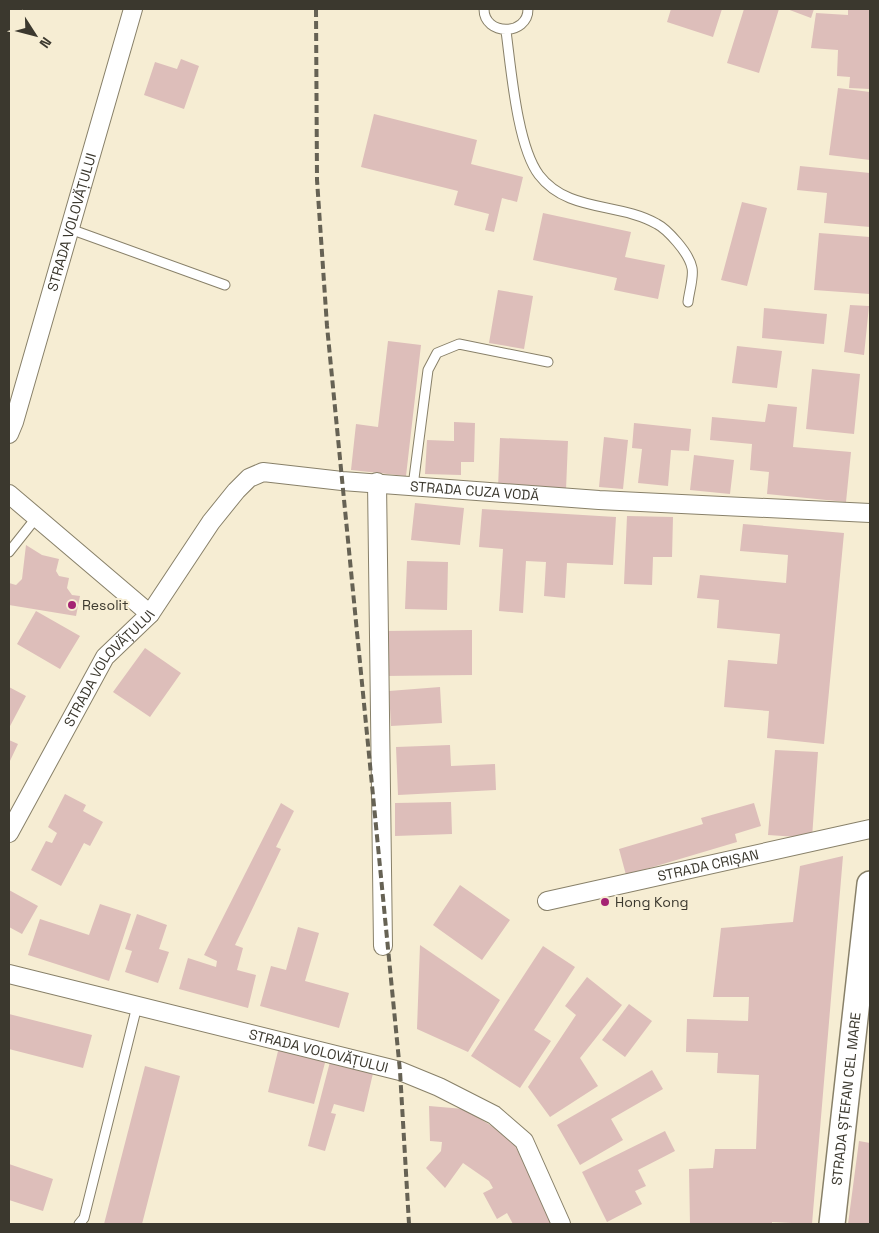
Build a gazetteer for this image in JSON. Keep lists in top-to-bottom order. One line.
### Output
{"streets":{"main road":["STRADA ȘTEFAN CEL MARE"],"street":["STRADA VOLOVĂȚULUI","STRADA CUZA VODĂ","STRADA CRIȘAN"]},"crossings":[["STRADA VOLOVĂȚULUI","STRADA CUZA VODĂ"]],"places":["Resolit","Hong Kong"],"north":"bottom right"}
